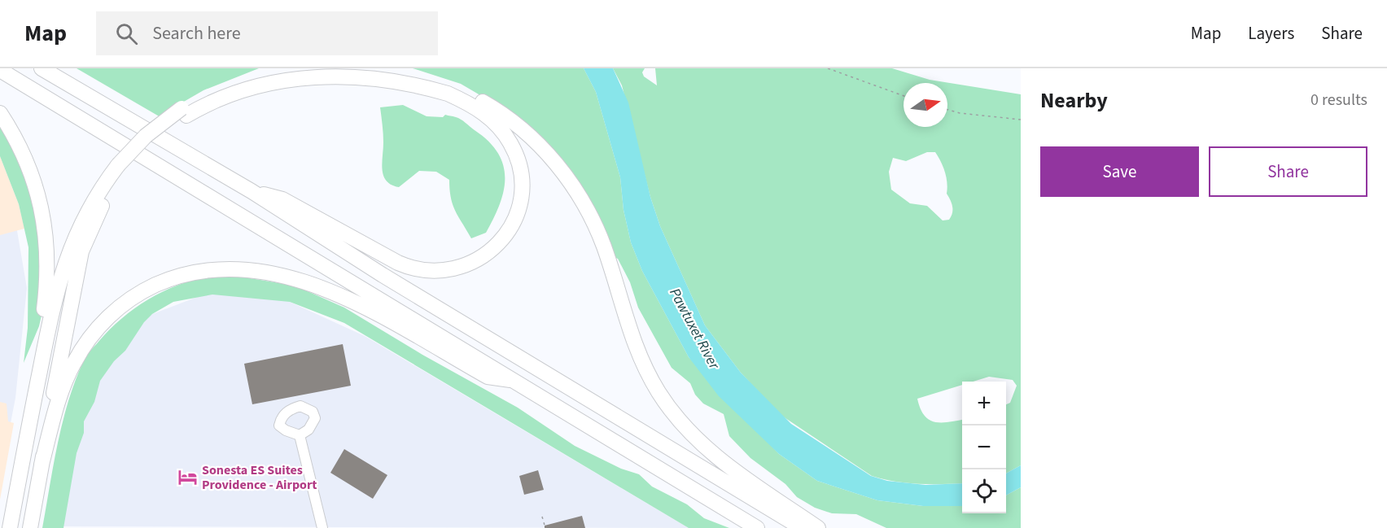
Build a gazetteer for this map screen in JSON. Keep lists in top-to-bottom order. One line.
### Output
{"water":["Pawtuxet River"],"places":{"hotel":["Sonesta ES Suites Providence - Airport"]},"north":"right","page":{"header":"Map","search":"Search here","nav":["Map","Layers","Share"],"heading":["Nearby","0 results"],"buttons":["Save","Share"],"map_buttons":["+","−"]}}
